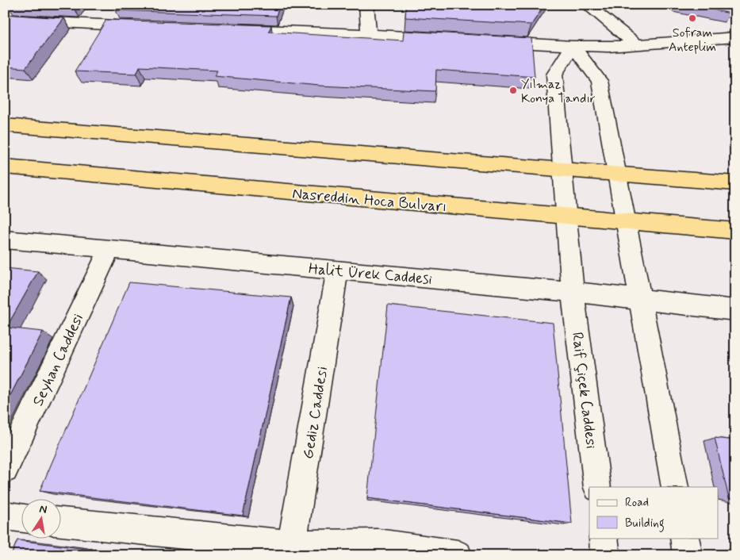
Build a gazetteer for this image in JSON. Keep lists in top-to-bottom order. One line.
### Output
{"streets":{"highway":["Nasreddin Hoca Bulvarı"],"street":["Halit Ürek Caddesi","Seyhan Caddesi","Raif Çiçek Caddesi","Gediz Caddesi"]},"crossings":[["Nasreddin Hoca Bulvarı","Raif Çiçek Caddesi"],["Halit Ürek Caddesi","Seyhan Caddesi"],["Halit Ürek Caddesi","Raif Çiçek Caddesi"],["Halit Ürek Caddesi","Gediz Caddesi"]],"places":["Sofram Anteplim","Yılmaz Konya Tandır"],"legend":["Road","Building"],"north":"top"}
